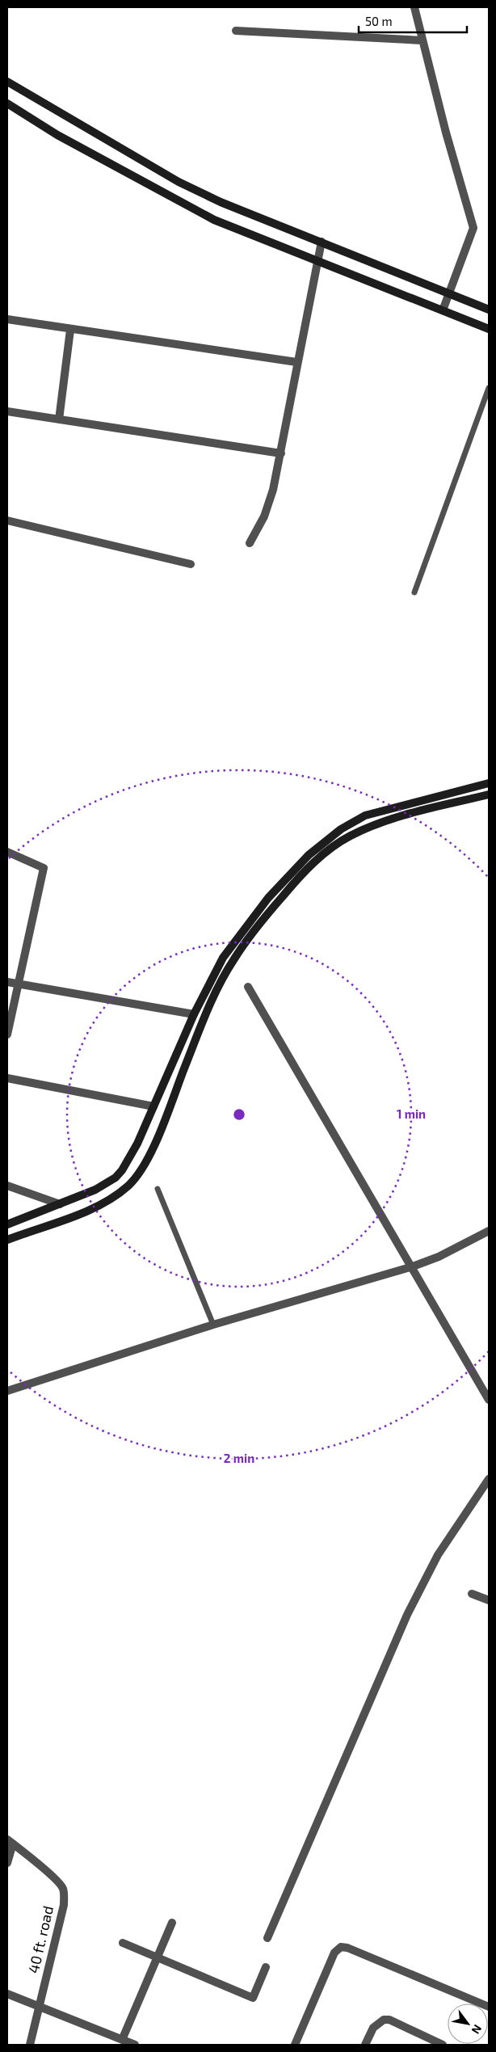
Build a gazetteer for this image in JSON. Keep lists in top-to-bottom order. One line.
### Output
{"streets":{"street":["40 ft. road"]},"scale_bar":"50 m","north":"bottom right","rings":["1 min","2 min"]}
